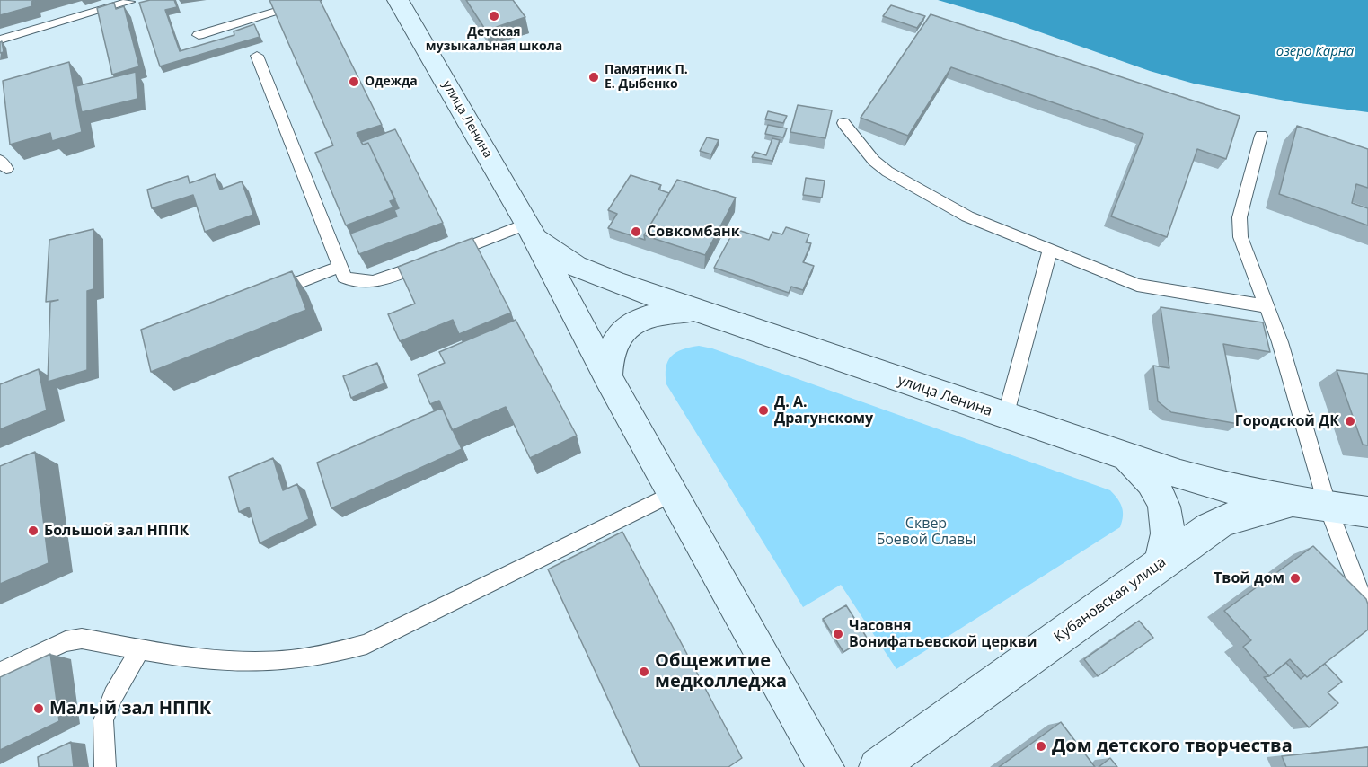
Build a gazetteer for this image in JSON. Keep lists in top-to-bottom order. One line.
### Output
{"streets":{"street":["улица Ленина","Кубановская улица"]},"crossings":[["улица Ленина","Кубановская улица"]],"water":["озеро Карна"],"parks":["Сквер Боевой Славы"],"places":["Детская музыкальная школа","Памятник П. Е. Дыбенко","Одежда","Совкомбанк","Д. А. Драгунскому","Городской ДК","Большой зал НППК","Твой дом","Часовня Вонифатьевской церкви","Общежитие медколледжа","Малый зал НППК","Дом детского творчества"]}
